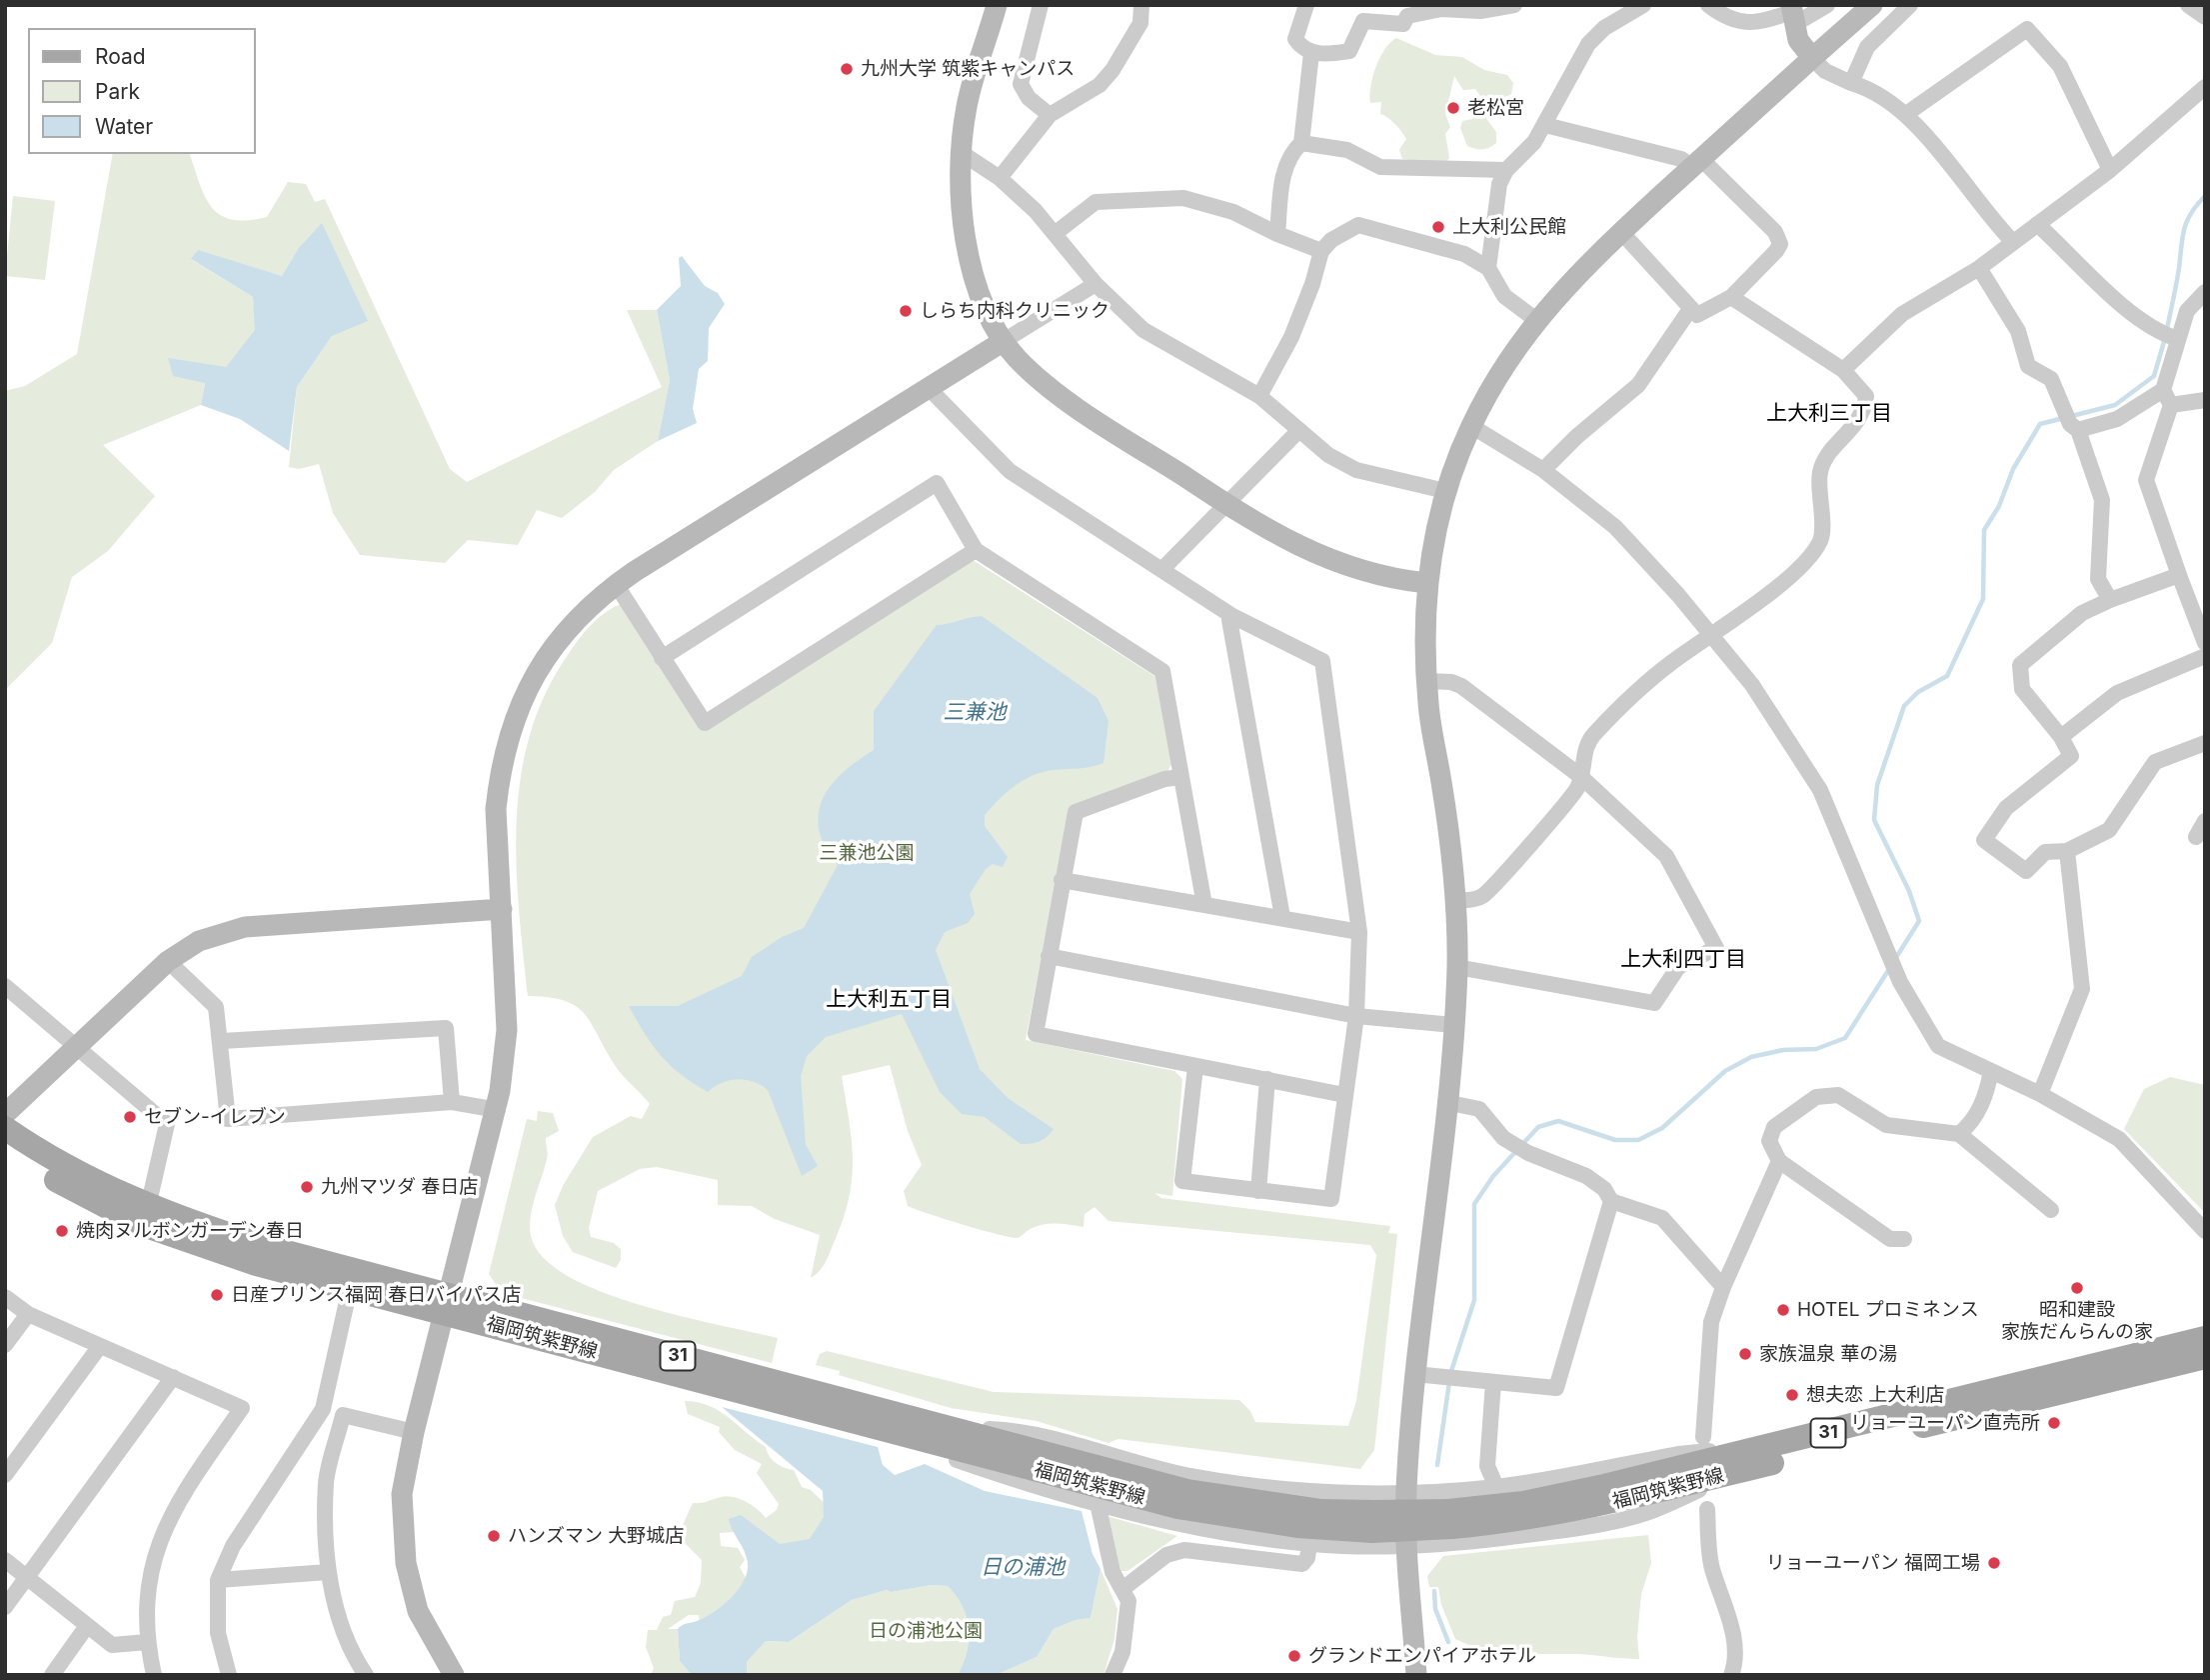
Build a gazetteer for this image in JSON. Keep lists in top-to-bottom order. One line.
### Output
{"streets":{"main road":["福岡筑紫野線","31"]},"districts":["上大利三丁目","上大利四丁目","上大利五丁目"],"water":["三兼池","日の浦池"],"parks":["三兼池公園","日の浦池公園"],"places":["九州大学 筑紫キャンパス","老松宮","上大利公民館","しらち内科クリニック","セブン-イレブン","九州マツダ 春日店","焼肉ヌルボンガーデン春日","昭和建設 家族だんらんの家","日産プリンス福岡 春日バイパス店","HOTEL プロミネンス","家族温泉 華の湯","想夫恋 上大利店","リョーユーパン直売所","ハンズマン 大野城店","リョーユーパン 福岡工場","グランドエンパイアホテル"],"legend":["Road","Park","Water"]}
